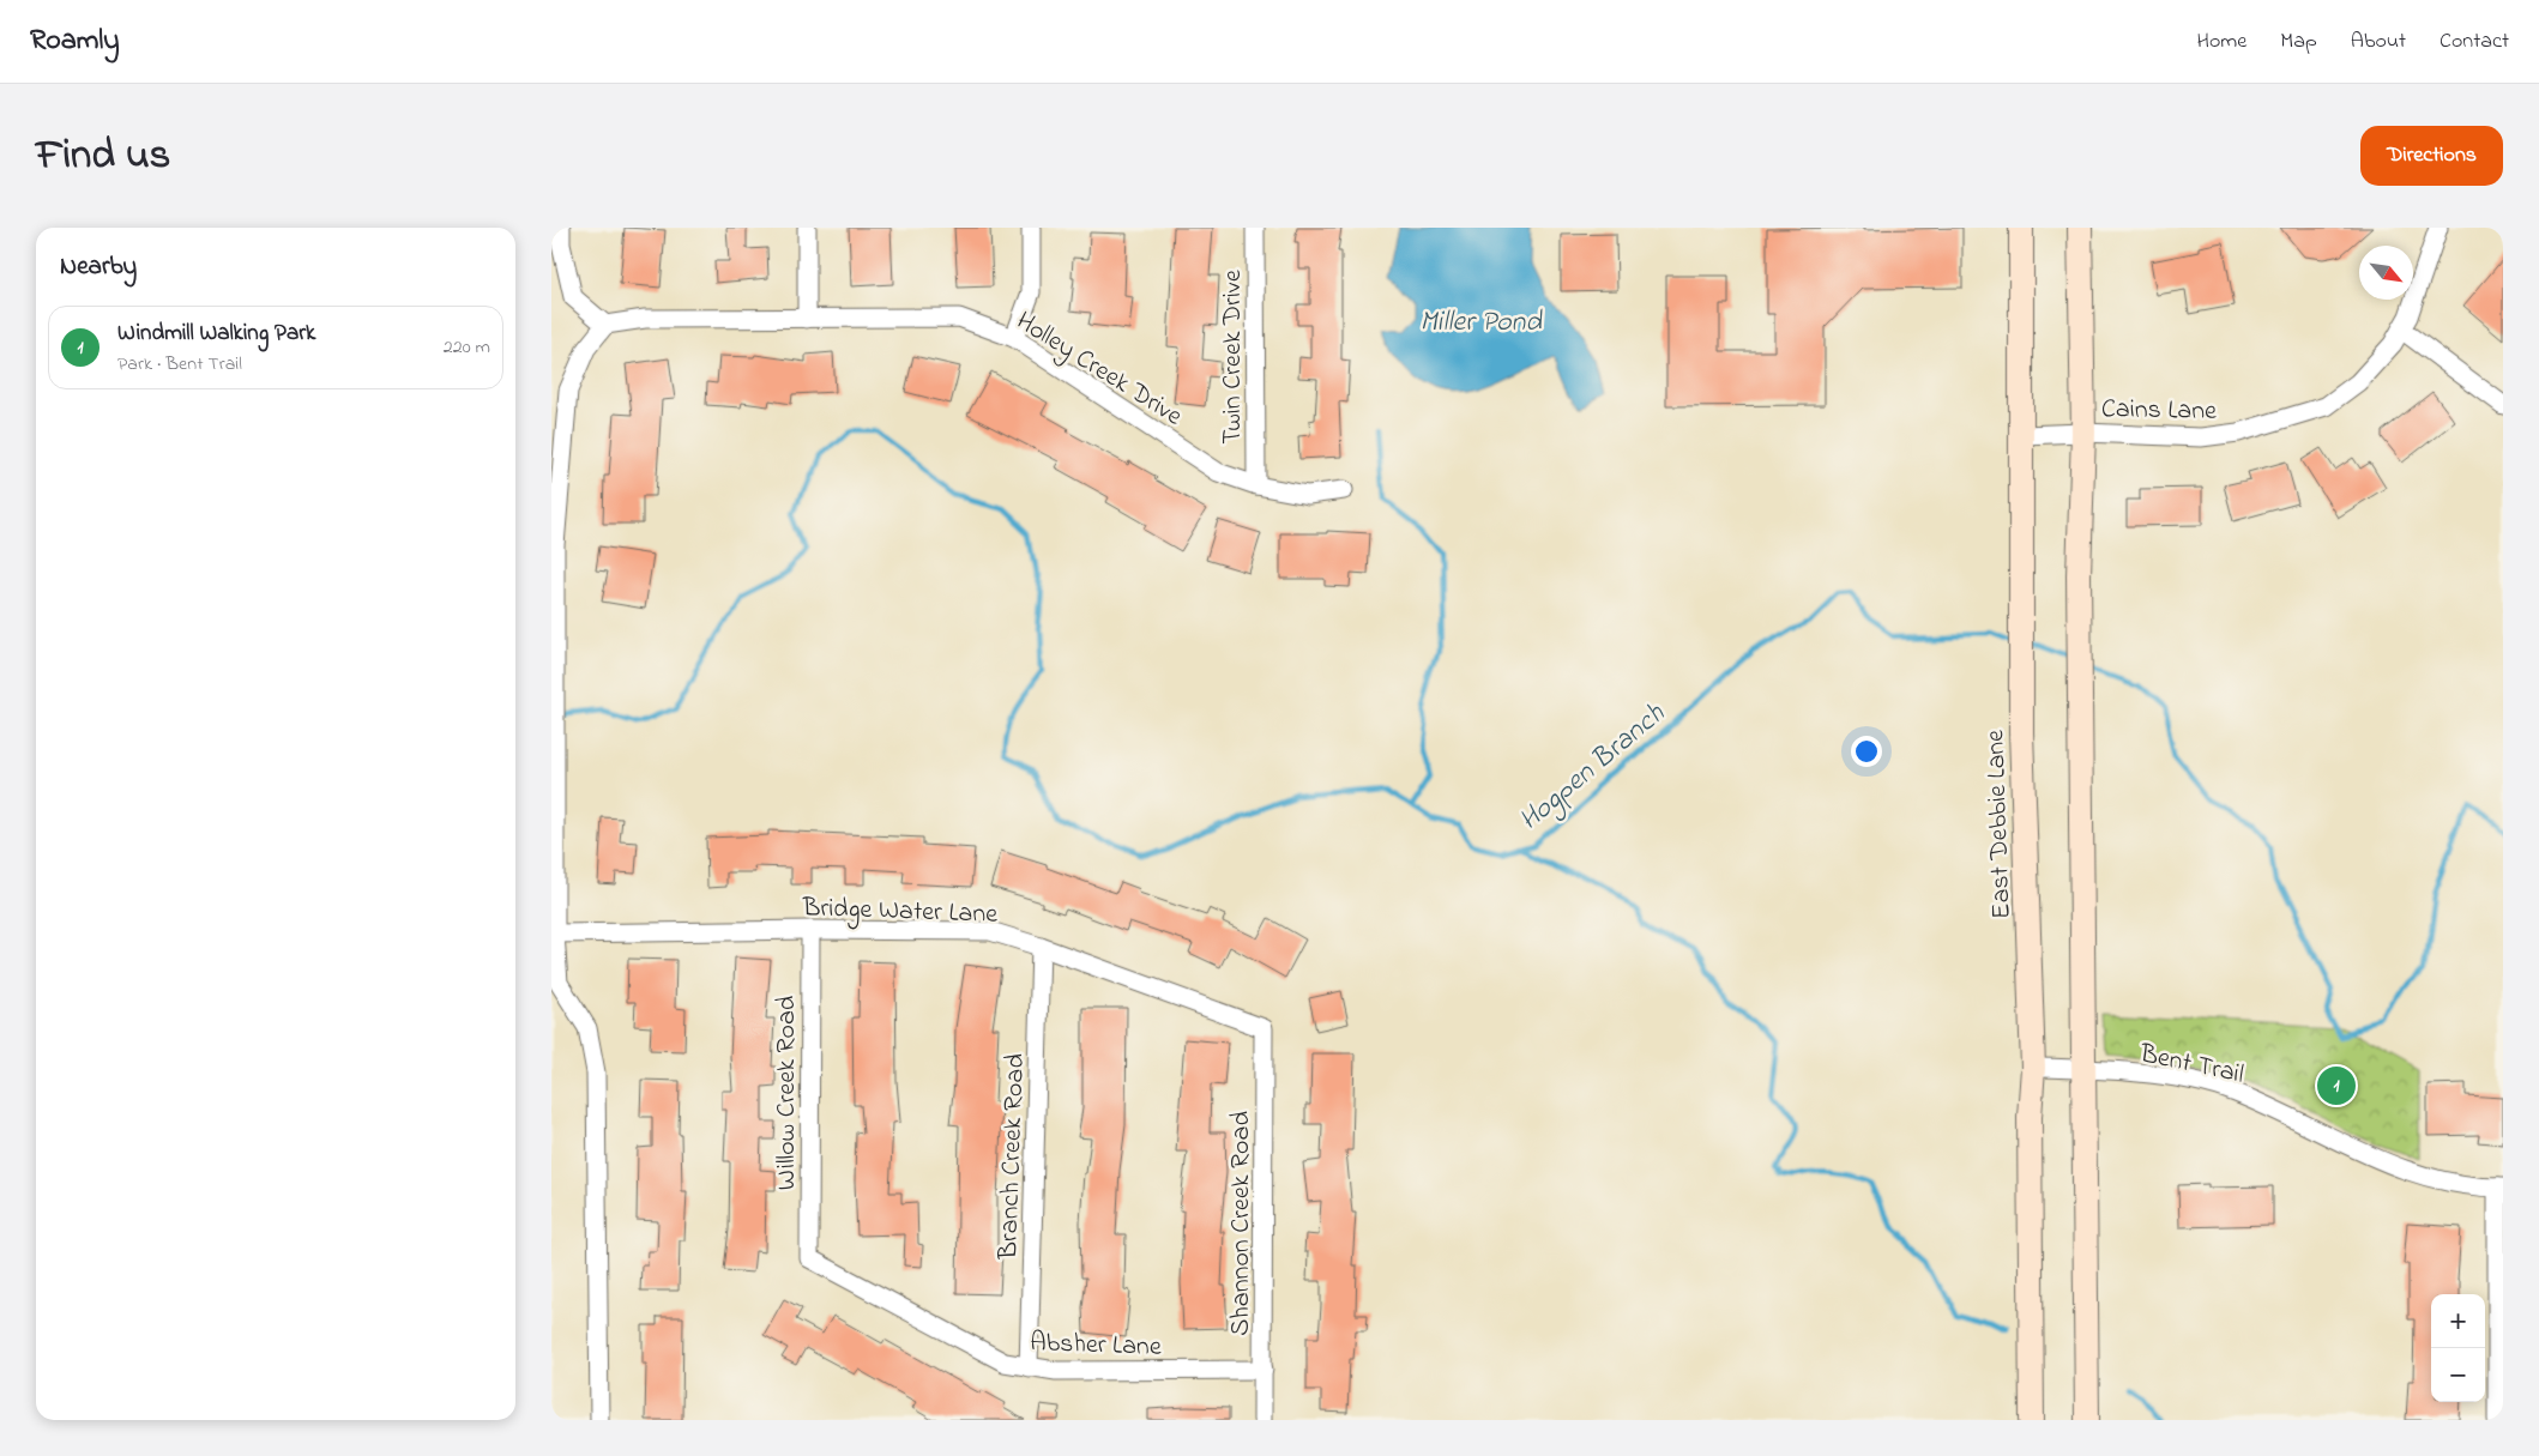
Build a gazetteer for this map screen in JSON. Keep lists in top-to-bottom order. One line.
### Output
{"streets":{"main road":["East Debbie Lane"],"street":["Twin Creek Drive","Holley Creek Drive","Cains Lane","Bridge Water Lane","Bent Trail","Willow Creek Road","Branch Creek Road","Shannon Creek Road","Absher Lane"]},"crossings":[["Twin Creek Drive","Holley Creek Drive"],["Cains Lane","East Debbie Lane"],["East Debbie Lane","Bent Trail"],["Bridge Water Lane","Willow Creek Road"],["Bridge Water Lane","Branch Creek Road"],["Bridge Water Lane","Shannon Creek Road"],["Willow Creek Road","Absher Lane"],["Branch Creek Road","Absher Lane"],["Shannon Creek Road","Absher Lane"]],"water":["Miller Pond","Hogpen Branch"],"north":"bottom right","page":{"header":"Roamly","nav":["Home","Map","About","Contact"],"title":"Find us","buttons":"Directions","heading":"Nearby","list":[{"mark":"1","name":"Windmill Walking Park","note":"Park · Bent Trail","value":"220 m"}],"pins":"1","map_buttons":["+","−"]}}
